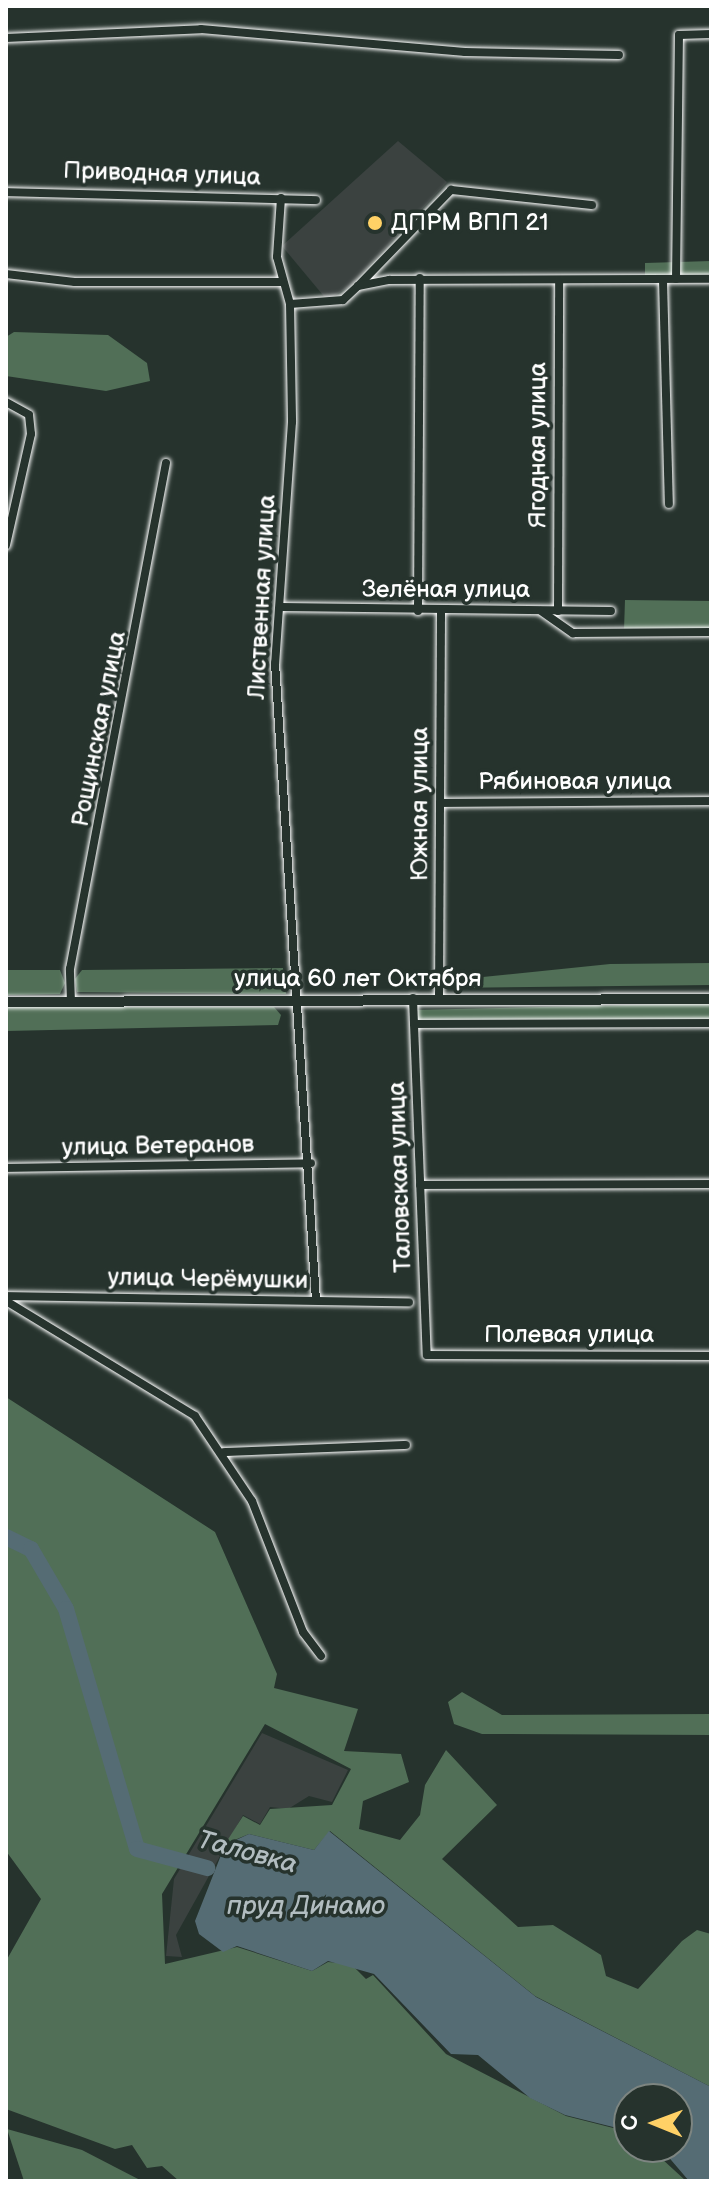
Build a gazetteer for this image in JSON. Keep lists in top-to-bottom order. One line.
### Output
{"streets":{"street":["Приводная улица","Ягодная улица","Зелёная улица","Лиственная улица","Рощинская улица","Рябиновая улица","Южная улица","улица 60 лет Октября","улица Ветеранов","Таловская улица","улица Черёмушки","Полевая улица"]},"crossings":[["Приводная улица","Лиственная улица"],["Ягодная улица","Зелёная улица"],["Зелёная улица","Лиственная улица"],["Зелёная улица","Южная улица"],["Лиственная улица","улица 60 лет Октября"],["Лиственная улица","улица Ветеранов"],["Лиственная улица","улица Черёмушки"],["Рощинская улица","улица 60 лет Октября"],["Рябиновая улица","Южная улица"],["Южная улица","улица 60 лет Октября"],["улица 60 лет Октября","Таловская улица"],["Таловская улица","Полевая улица"]],"water":["Таловка","пруд Динамо"],"places":["ДПРМ ВПП 21"],"north":"left"}
